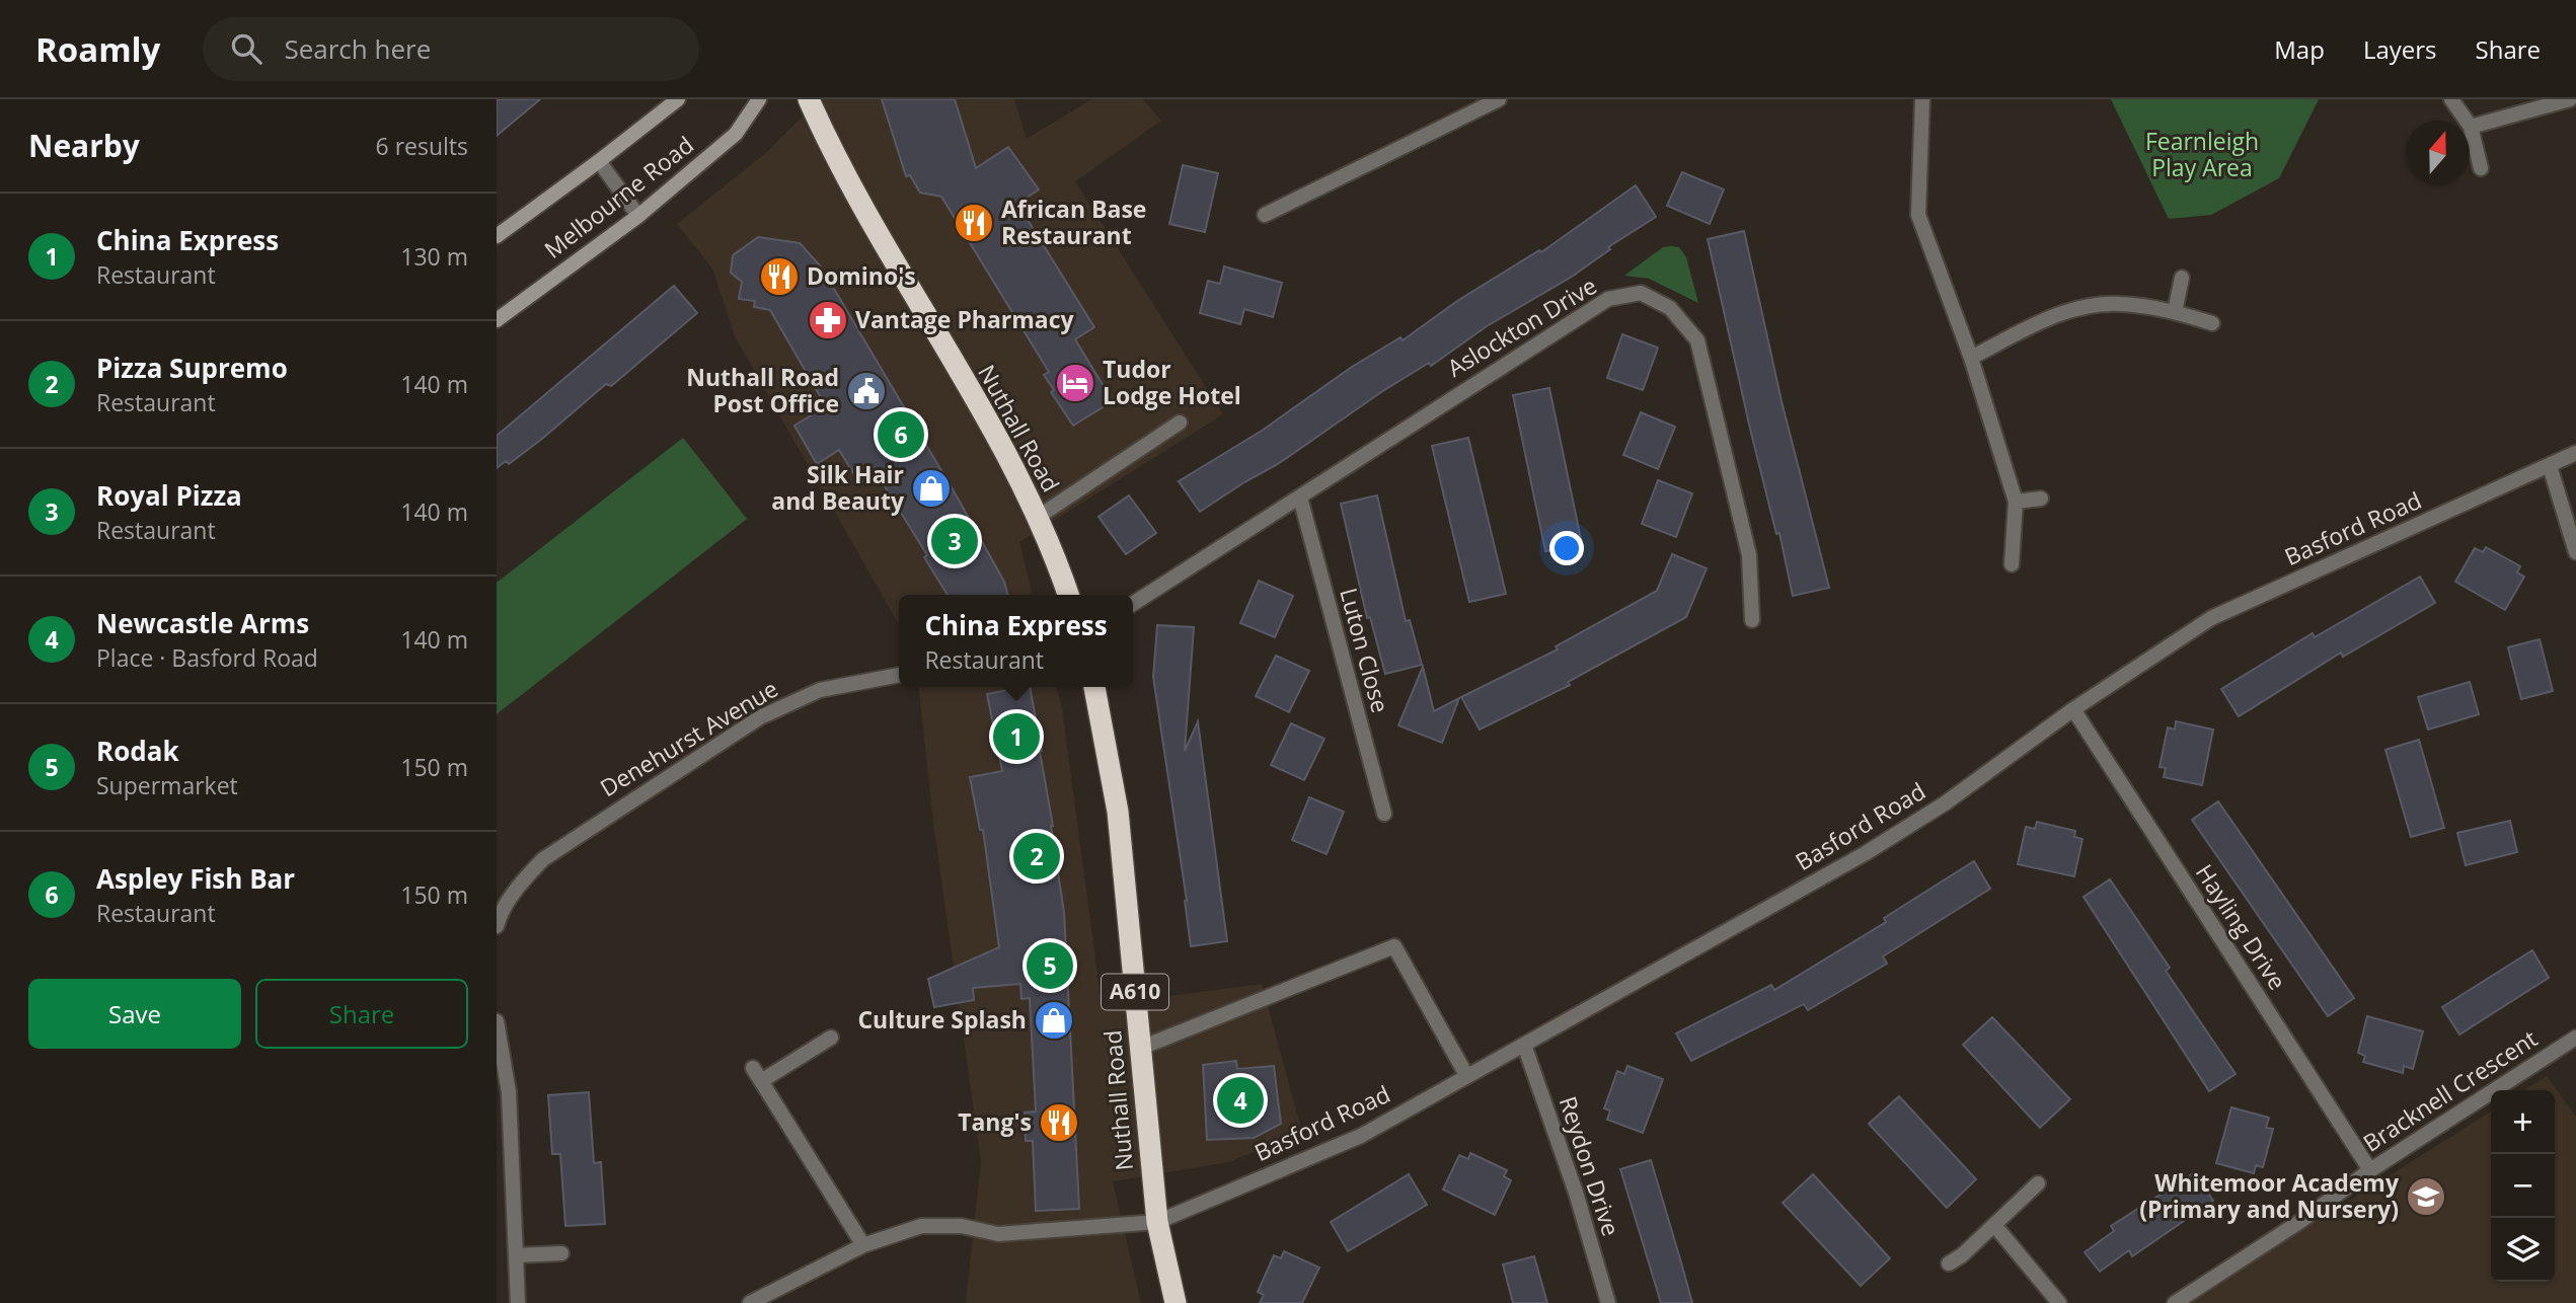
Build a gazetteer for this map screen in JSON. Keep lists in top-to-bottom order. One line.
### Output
{"streets":{"highway":["Nuthall Road","A610"],"street":["Melbourne Road","Aslockton Drive","Basford Road","Luton Close","Denehurst Avenue","Hayling Drive","Bracknell Crescent","Reydon Drive"]},"crossings":[["Aslockton Drive","Luton Close"],["Nuthall Road","Basford Road"],["Basford Road","Hayling Drive"],["Basford Road","Reydon Drive"],["Hayling Drive","Bracknell Crescent"]],"parks":["Fearnleigh Play Area"],"places":{"restaurant":["African Base Restaurant","Domino's","Tang's"],"pharmacy":["Vantage Pharmacy"],"hotel":["Tudor Lodge Hotel"],"public building":["Nuthall Road Post Office"],"shop":["Silk Hair and Beauty","Culture Splash"],"school or university":["Whitemoor Academy (Primary and Nursery)"]},"north":"top","page":{"header":"Roamly","search":"Search here","nav":["Map","Layers","Share"],"heading":["Nearby","6 results"],"list":[{"mark":"1","name":"China Express","note":"Restaurant","value":"130 m"},{"mark":"2","name":"Pizza Supremo","note":"Restaurant","value":"140 m"},{"mark":"3","name":"Royal Pizza","note":"Restaurant","value":"140 m"},{"mark":"4","name":"Newcastle Arms","note":"Place · Basford Road","value":"140 m"},{"mark":"5","name":"Rodak","note":"Supermarket","value":"150 m"},{"mark":"6","name":"Aspley Fish Bar","note":"Restaurant","value":"150 m"}],"pins":["6","3","1","2","5","4"],"popup":["China Express","Restaurant"],"buttons":["Save","Share"],"map_buttons":["+","−"]}}
